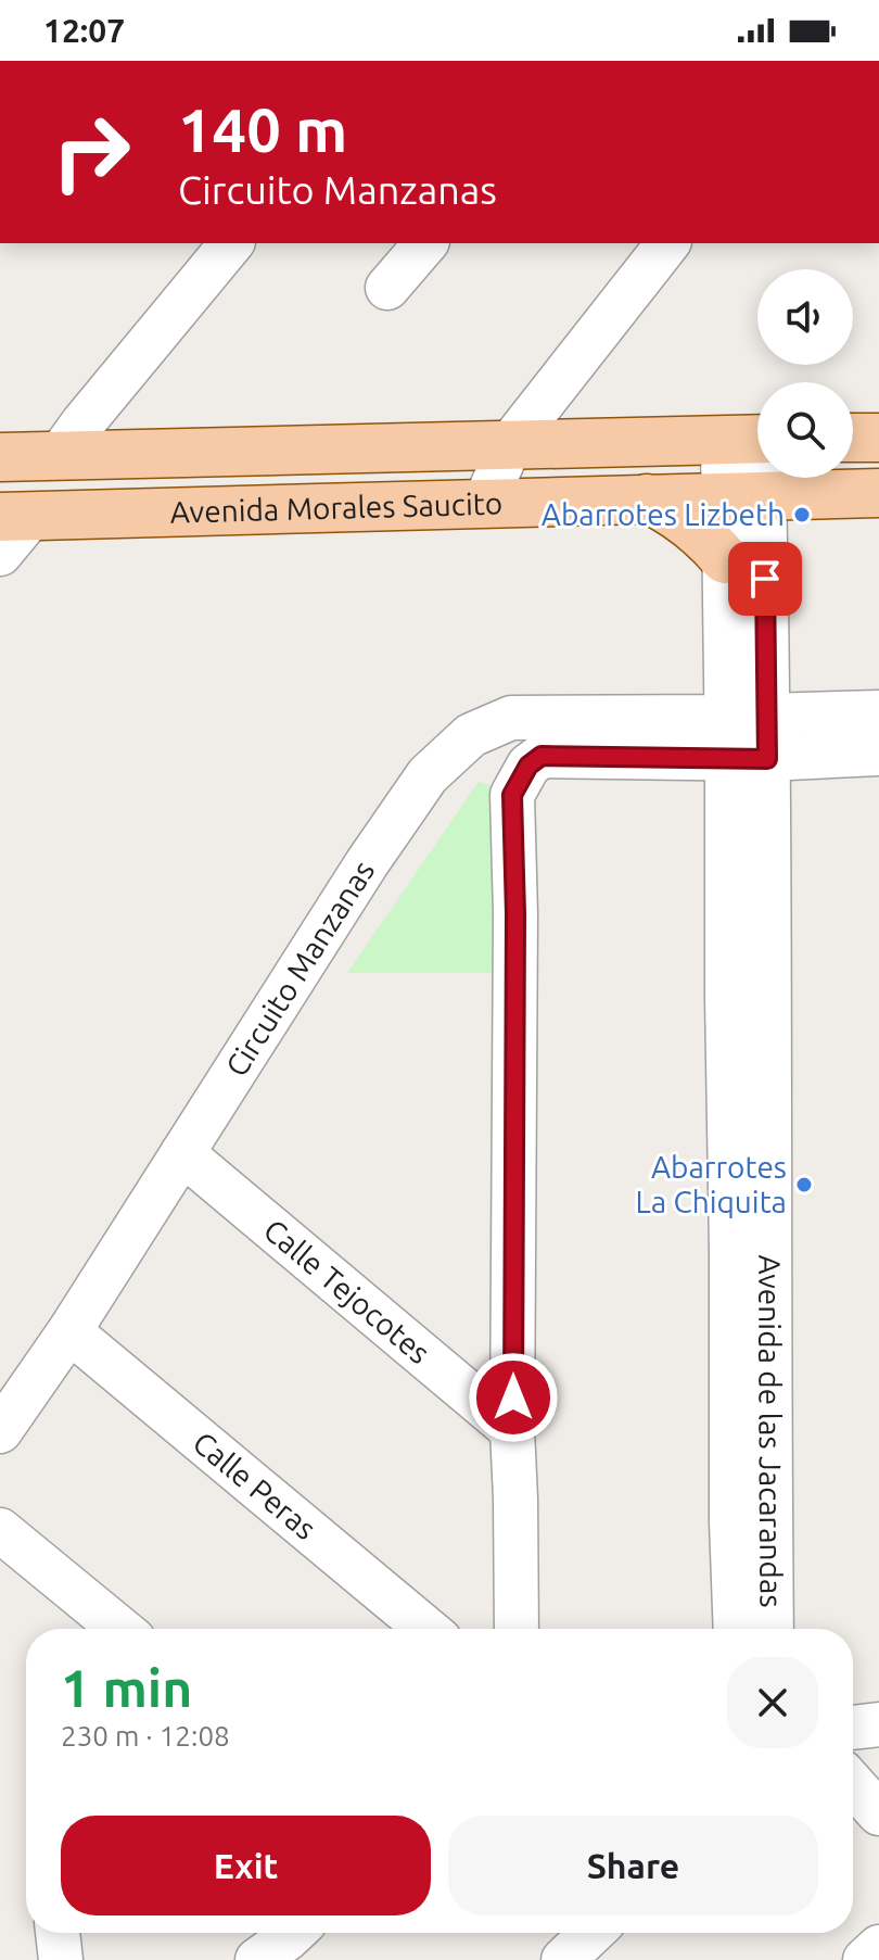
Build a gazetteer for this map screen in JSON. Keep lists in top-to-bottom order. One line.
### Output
{"streets":{"main road":["Avenida Morales Saucito"],"street":["Circuito Manzanas","Calle Tejocotes","Avenida de las Jacarandas","Calle Peras"]},"crossings":[["Avenida Morales Saucito","Avenida de las Jacarandas"],["Circuito Manzanas","Calle Tejocotes"],["Circuito Manzanas","Avenida de las Jacarandas"],["Circuito Manzanas","Calle Peras"]],"places":["Abarrotes Lizbeth","Abarrotes La Chiquita"],"page":{"status":"12:07","turn":["140 m","Circuito Manzanas"],"heading":["1 min","230 m · 12:08"],"buttons":["Exit","Share"]}}
